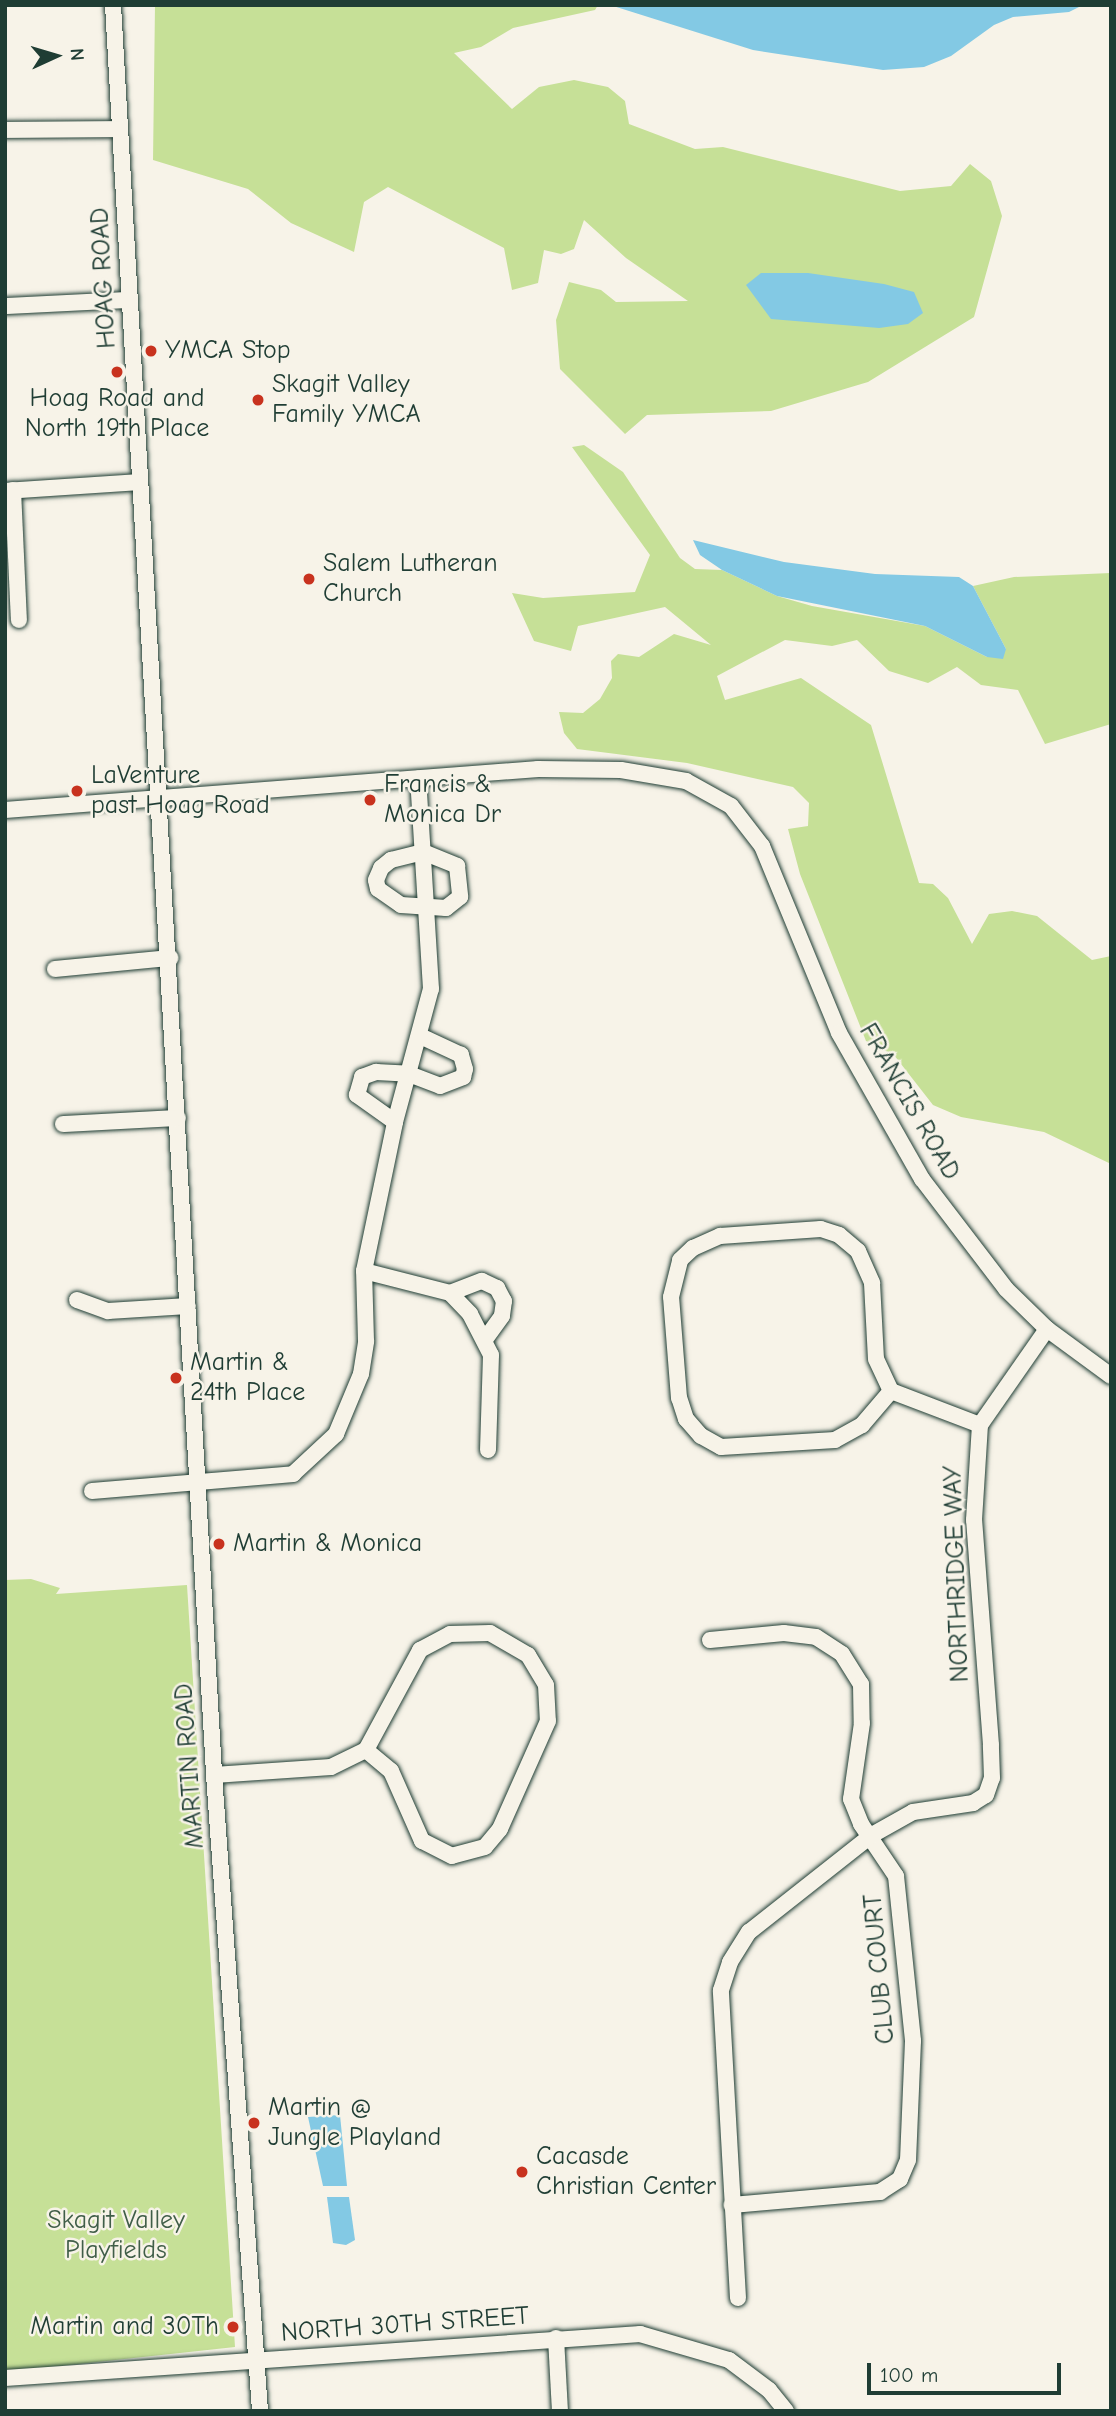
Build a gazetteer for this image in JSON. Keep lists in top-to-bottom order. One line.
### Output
{"streets":{"street":["HOAG ROAD","FRANCIS ROAD","NORTHRIDGE WAY","MARTIN ROAD","CLUB COURT","NORTH 30TH STREET"]},"crossings":[["HOAG ROAD","MARTIN ROAD"],["NORTHRIDGE WAY","CLUB COURT"],["MARTIN ROAD","NORTH 30TH STREET"]],"parks":["Skagit Valley Playfields"],"places":["YMCA Stop","Hoag Road and North 19th Place","Skagit Valley Family YMCA","Salem Lutheran Church","LaVenture past Hoag Road","Francis & Monica Dr","Martin & 24th Place","Martin & Monica","Martin @ Jungle Playland","Cacasde Christian Center","Martin and 30Th"],"scale_bar":"100 m","north":"right"}
